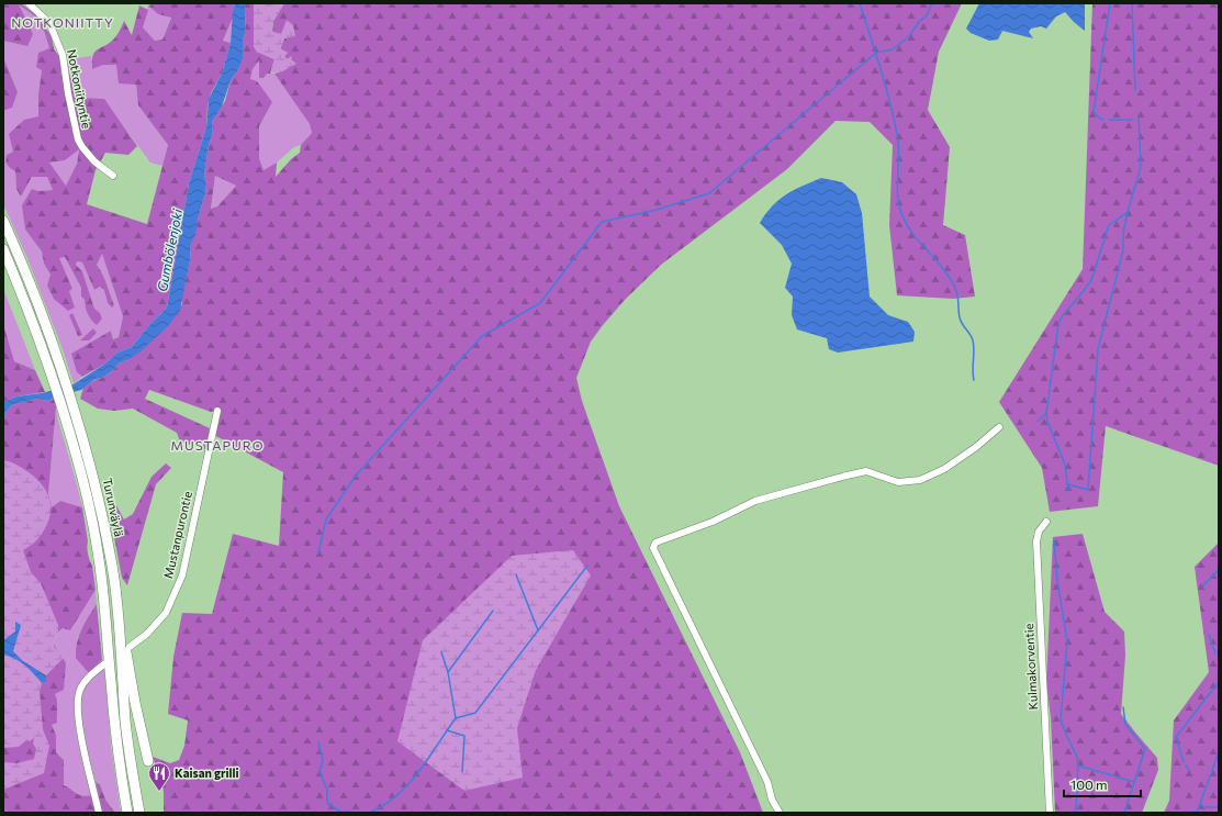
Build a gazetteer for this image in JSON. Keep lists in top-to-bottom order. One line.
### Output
{"streets":{"highway":["Turunväylä"],"street":["Notkoniityntie","Mustanpurontie","Kulmakorventie"]},"districts":["NOTKONIITTY","MUSTAPURO"],"water":["Gumbölenjoki"],"places":{"restaurant":["Kaisan grilli"]},"scale_bar":"100 m"}
